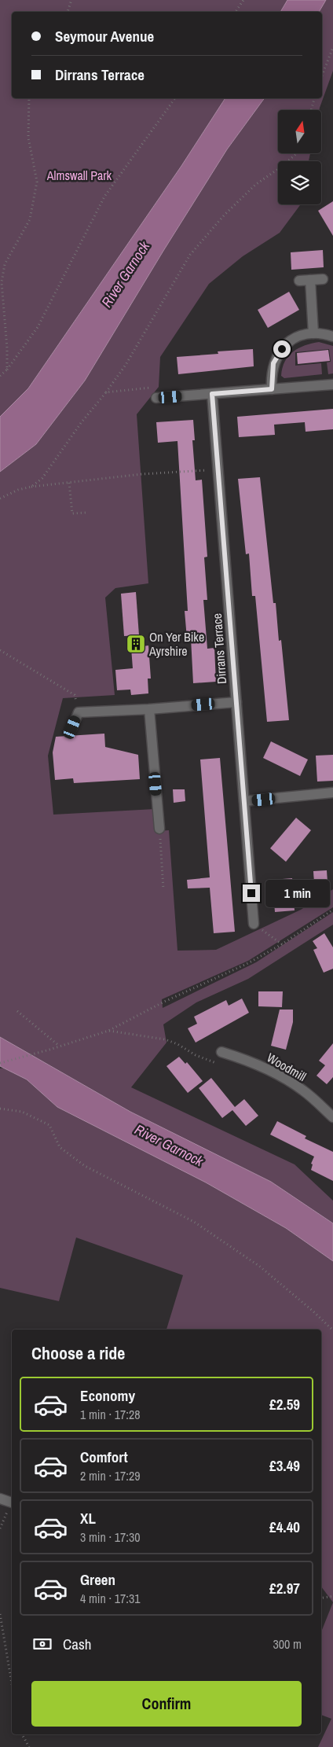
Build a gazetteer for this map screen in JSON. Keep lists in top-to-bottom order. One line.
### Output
{"streets":{"street":["Dirrans Terrace","Woodmill"]},"water":["River Garnock"],"parks":["Almswall Park"],"places":{"building":["On Yer Bike Ayrshire"]},"north":"top","page":{"banner":["Seymour Avenue","Dirrans Terrace"],"bubble":"1 min","heading":"Choose a ride","list":[{"name":"Economy","note":"1 min · 17:28","value":"£2.59"},{"name":"Comfort","note":"2 min · 17:29","value":"£3.49"},{"name":"XL","note":"3 min · 17:30","value":"£4.40"},{"name":"Green","note":"4 min · 17:31","value":"£2.97"}],"pay":["Cash","300 m"],"buttons":"Confirm"}}
